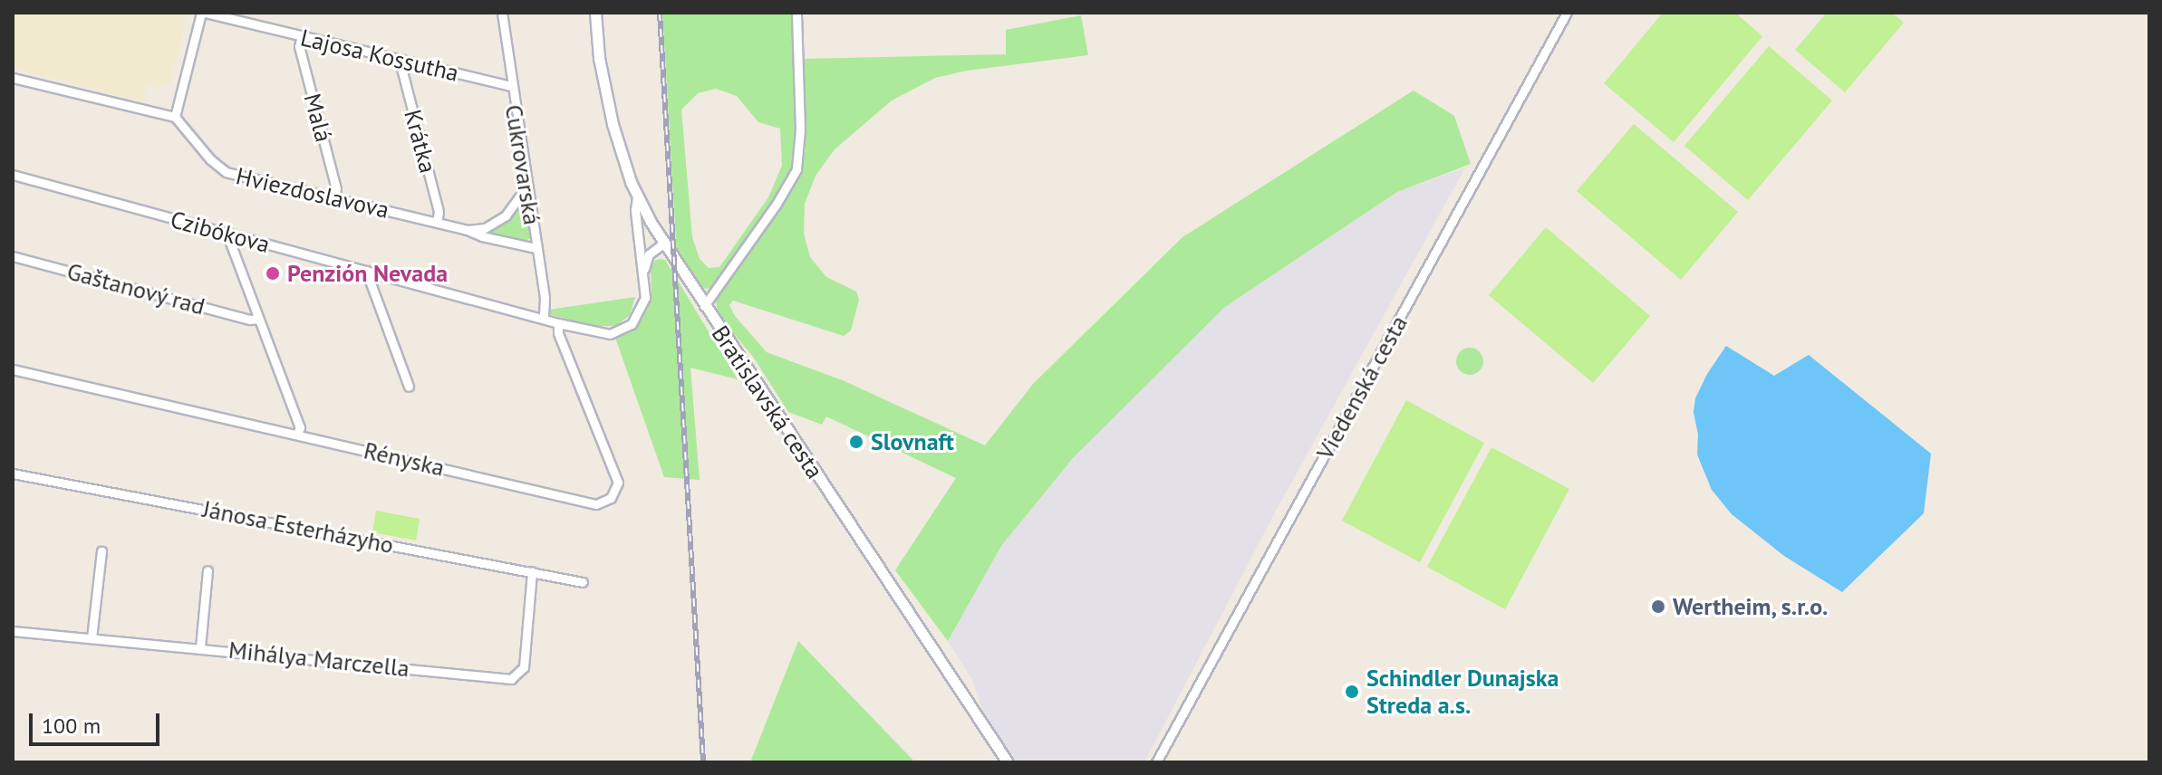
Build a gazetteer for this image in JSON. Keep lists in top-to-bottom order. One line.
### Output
{"streets":{"street":["Lajosa Kossutha","Malá","Krátka","Cukrovarská","Hviezdoslavova","Czibókova","Gaštanový rad","Viedenská cesta","Bratislavská cesta","Rényska","Jánosa Esterházyho","Mihálya Marczella"]},"crossings":[["Lajosa Kossutha","Malá"],["Lajosa Kossutha","Krátka"],["Lajosa Kossutha","Cukrovarská"],["Malá","Hviezdoslavova"],["Krátka","Hviezdoslavova"],["Cukrovarská","Hviezdoslavova"],["Cukrovarská","Czibókova"],["Czibókova","Bratislavská cesta"],["Czibókova","Rényska"],["Jánosa Esterházyho","Mihálya Marczella"]],"places":["Penzión Nevada","Slovnaft","Wertheim, s.r.o.","Schindler Dunajska Streda a.s."],"scale_bar":"100 m"}
